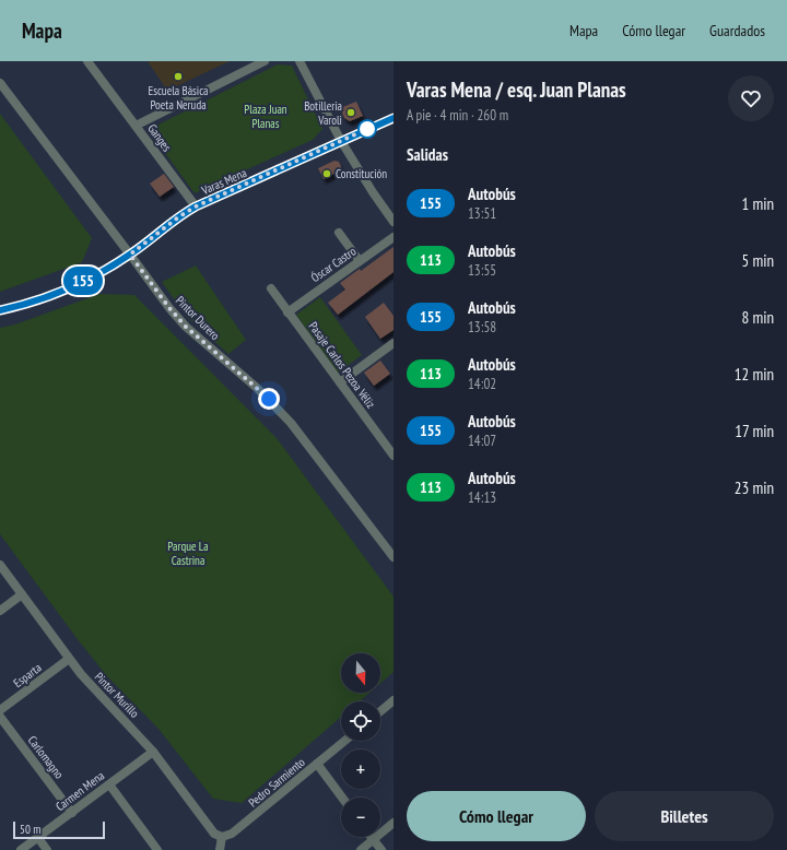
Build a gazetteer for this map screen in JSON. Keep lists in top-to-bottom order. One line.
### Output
{"streets":{"street":["Ganges","Varas Mena","Óscar Castro","Pintor Durero","Pasaje Carlos Pezoa Véliz","Esparta","Pintor Murillo","Carlomagno","Pedro Sarmiento","Carmen Mena"]},"crossings":[["Ganges","Varas Mena"],["Varas Mena","Pintor Durero"],["Óscar Castro","Pasaje Carlos Pezoa Véliz"],["Esparta","Pintor Murillo"],["Pintor Murillo","Pedro Sarmiento"],["Pintor Murillo","Carmen Mena"],["Carlomagno","Carmen Mena"]],"parks":["Plaza Juan Planas","Parque La Castrina"],"places":["Escuela Básica Poeta Neruda","Botilleria Varoli","Constitución"],"lines":["bus line 155"],"scale_bar":"50 m","north":"bottom","page":{"header":"Mapa","nav":["Mapa","Cómo llegar","Guardados"],"on_map":"155","heading":[["Varas Mena / esq. Juan Planas","A pie · 4 min · 260 m"],"Salidas"],"list":[{"mark":"155","name":"Autobús","note":"13:51","value":"1 min"},{"mark":"113","name":"Autobús","note":"13:55","value":"5 min"},{"mark":"155","name":"Autobús","note":"13:58","value":"8 min"},{"mark":"113","name":"Autobús","note":"14:02","value":"12 min"},{"mark":"155","name":"Autobús","note":"14:07","value":"17 min"},{"mark":"113","name":"Autobús","note":"14:13","value":"23 min"}],"map_buttons":["+","−"],"buttons":["Cómo llegar","Billetes"],"scale":"50 m"}}
